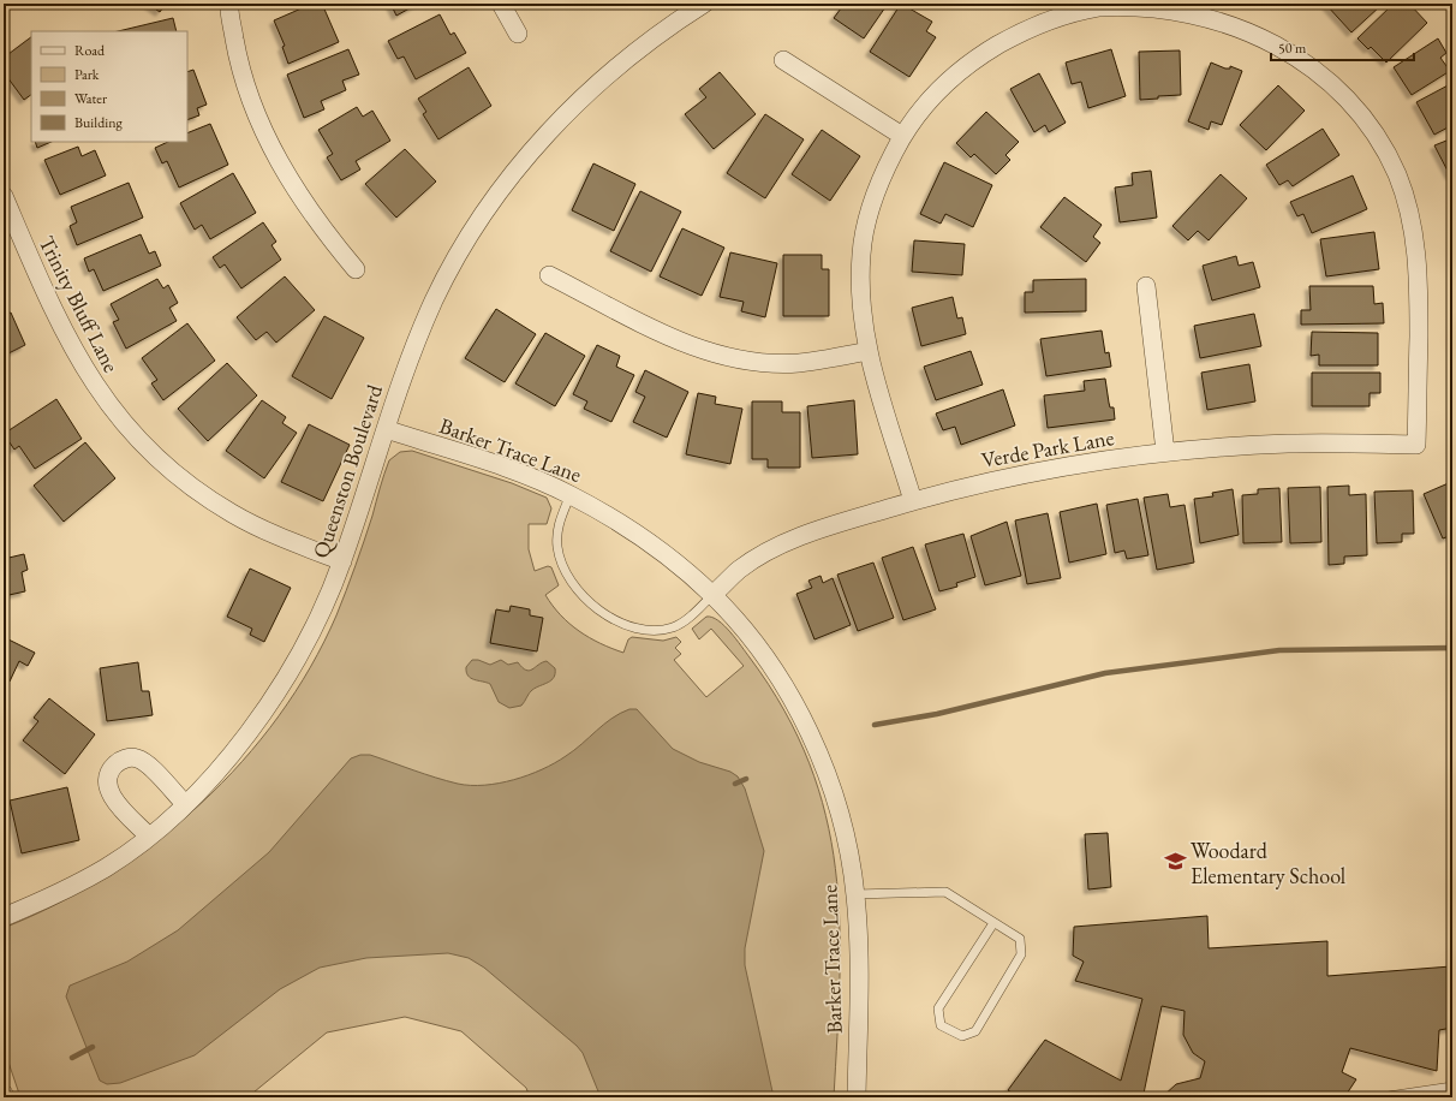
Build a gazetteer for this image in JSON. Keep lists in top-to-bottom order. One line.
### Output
{"streets":{"street":["Trinity Bluff Lane","Verde Park Lane","Barker Trace Lane","Queenston Boulevard"]},"crossings":[["Trinity Bluff Lane","Queenston Boulevard"],["Verde Park Lane","Barker Trace Lane"],["Barker Trace Lane","Queenston Boulevard"]],"places":{"school or university":["Woodard Elementary School"]},"legend":["Road","Park","Water","Building"],"scale_bar":"50 m"}
